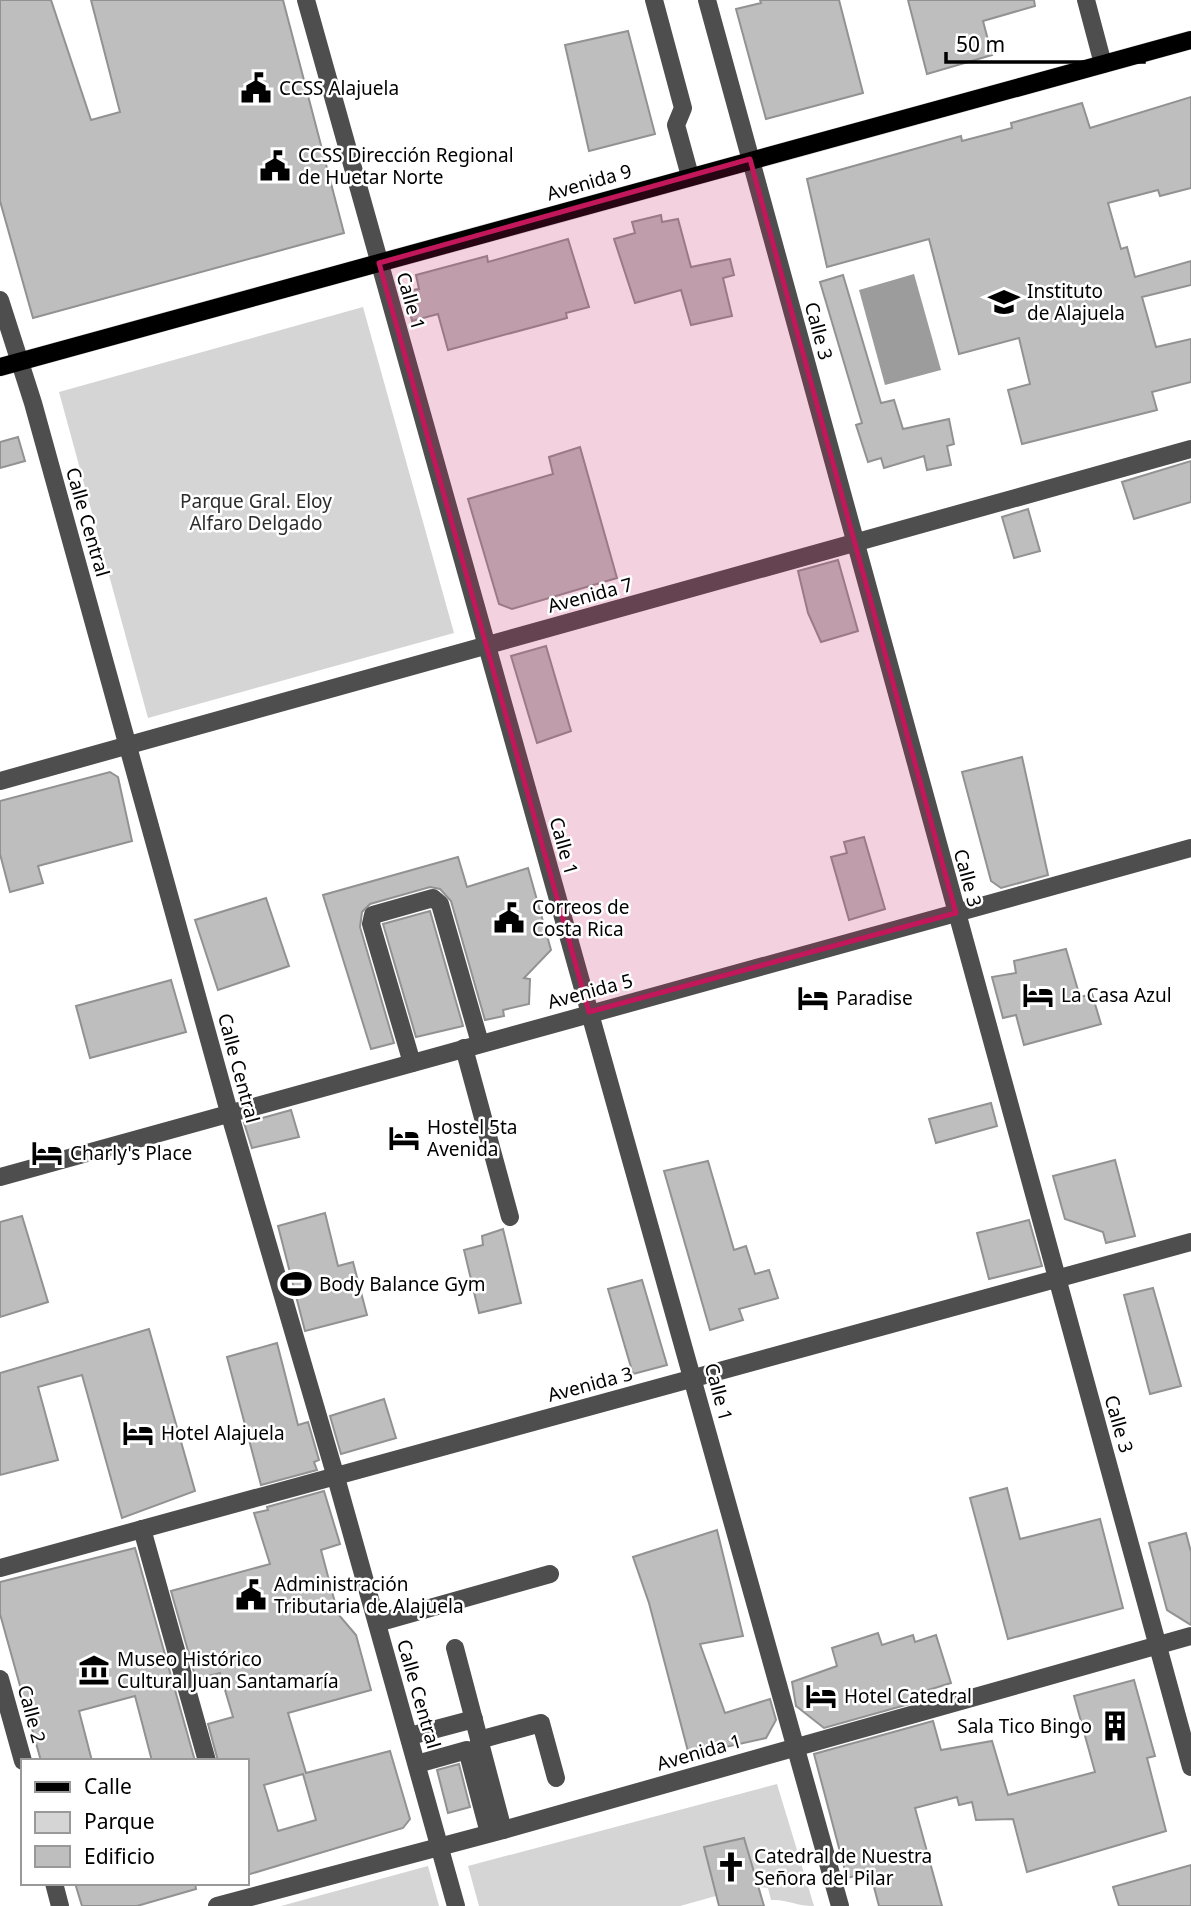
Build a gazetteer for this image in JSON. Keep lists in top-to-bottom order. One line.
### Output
{"streets":{"main road":["Avenida 9"],"street":["Calle 1","Calle 3","Calle Central","Avenida 7","Avenida 5","Avenida 3","Calle 2","Avenida 1"]},"crossings":[["Avenida 9","Calle 1"],["Avenida 9","Calle 3"],["Avenida 9","Calle Central"],["Calle 1","Avenida 7"],["Calle 1","Avenida 5"],["Calle 1","Avenida 3"],["Calle 1","Avenida 1"],["Calle 3","Avenida 7"],["Calle 3","Avenida 5"],["Calle 3","Avenida 3"],["Calle 3","Avenida 1"],["Calle Central","Avenida 7"],["Calle Central","Avenida 5"],["Calle Central","Avenida 3"],["Calle Central","Avenida 1"]],"parks":["Parque Gral. Eloy Alfaro Delgado"],"places":{"public building":["CCSS Alajuela","CCSS Dirección Regional de Huetar Norte","Correos de Costa Rica","Administración Tributaria de Alajuela"],"school or university":["Instituto de Alajuela"],"hotel":["La Casa Azul","Paradise","Hostel 5ta Avenida","Charly's Place","Hotel Alajuela","Hotel Catedral"],"sports":["Body Balance Gym"],"museum":["Museo Histórico Cultural Juan Santamaría"],"building":["Sala Tico Bingo"],"church":["Catedral de Nuestra Señora del Pilar"]},"legend":["Calle","Parque","Edificio"],"scale_bar":"50 m"}
